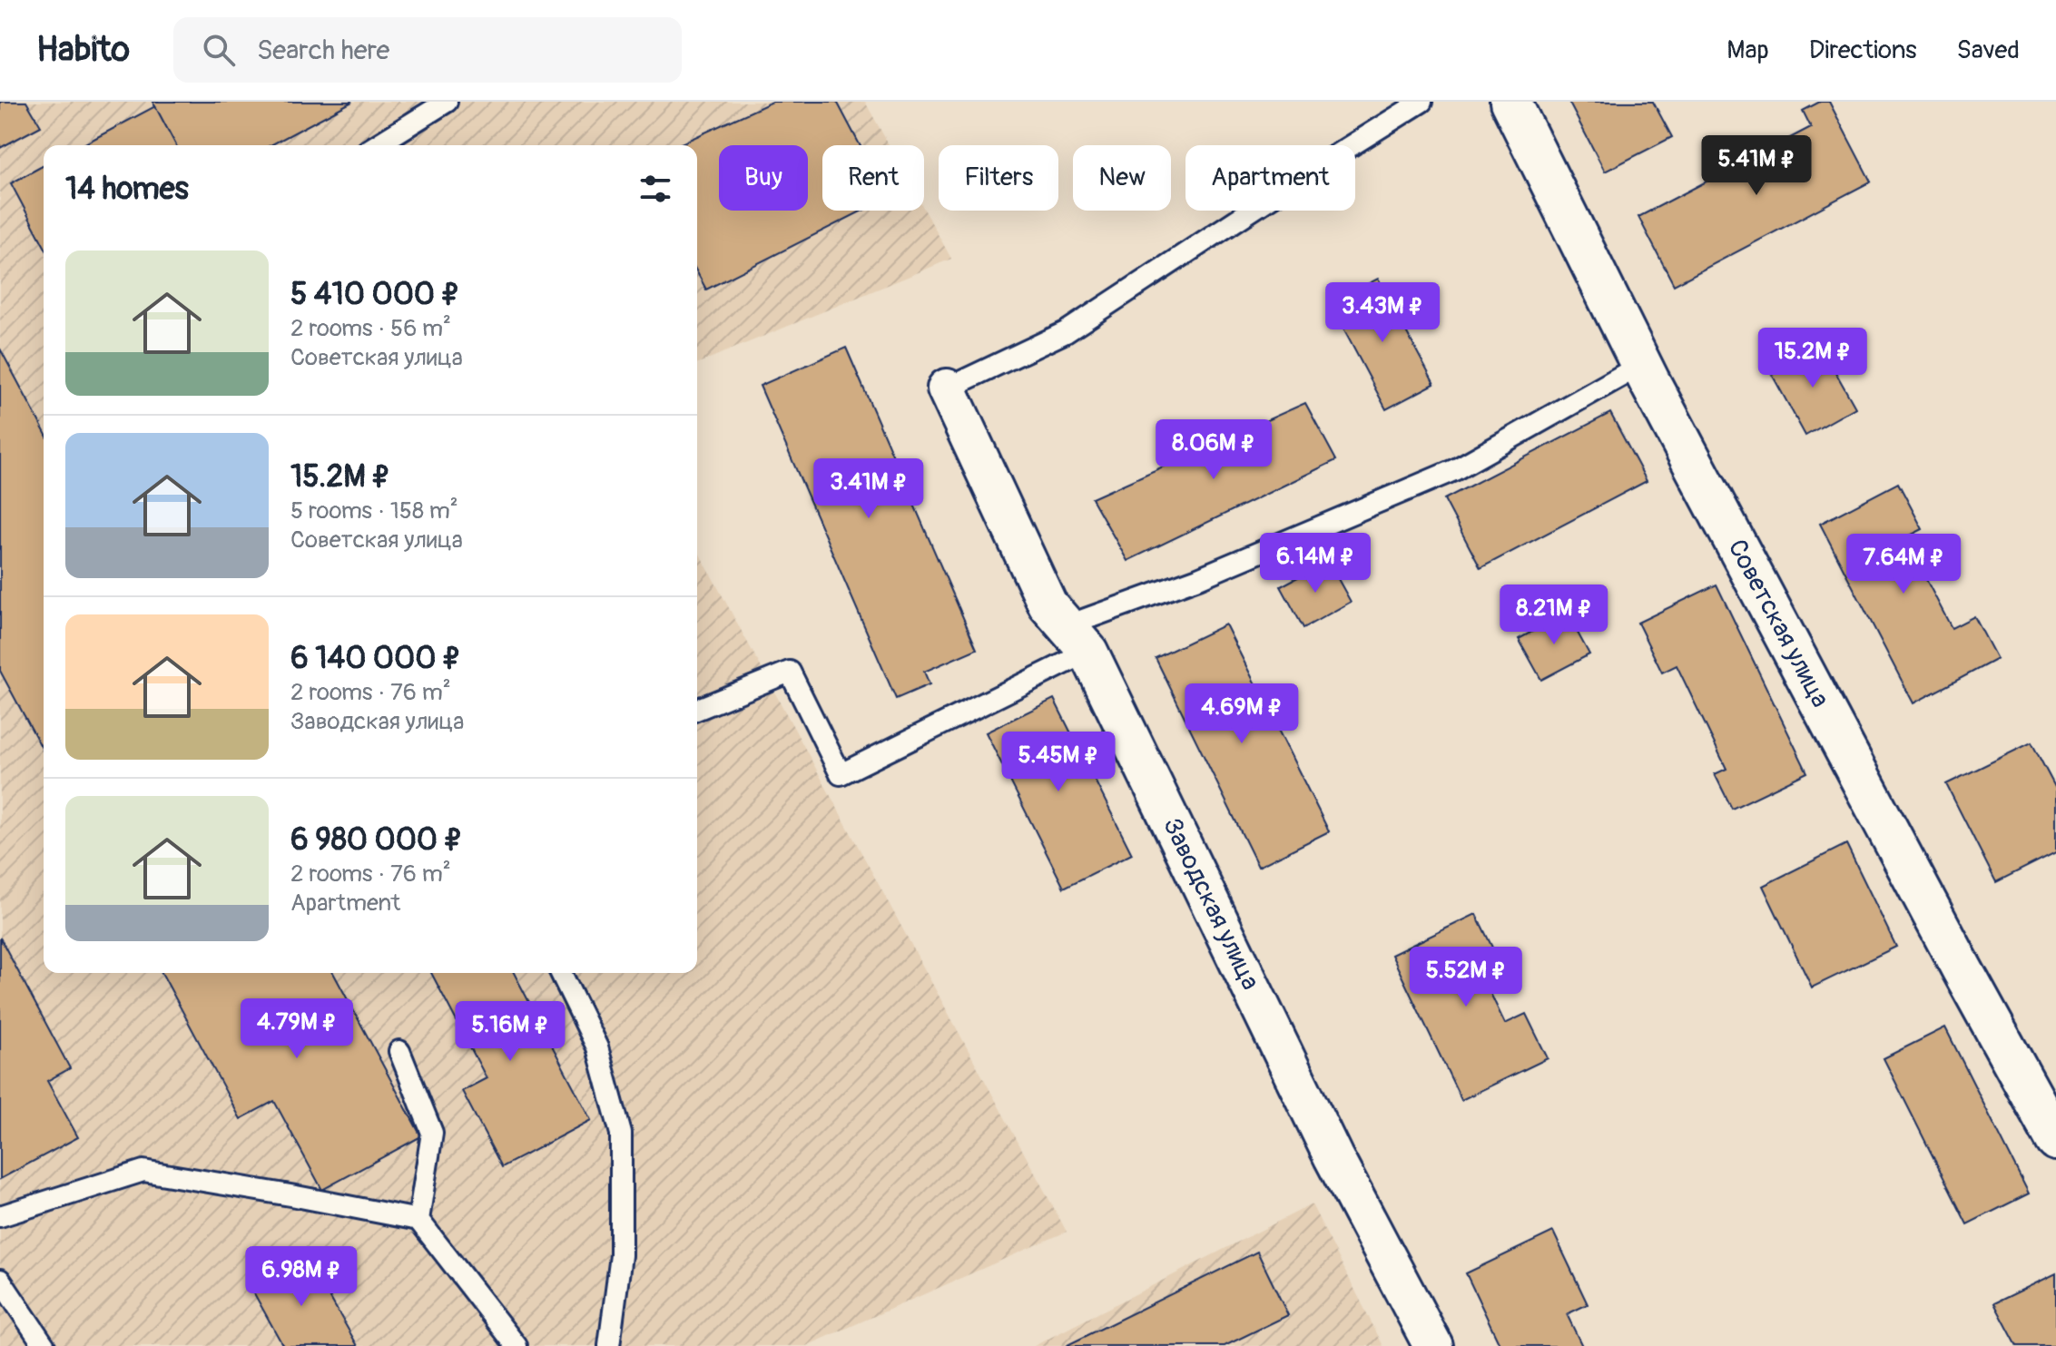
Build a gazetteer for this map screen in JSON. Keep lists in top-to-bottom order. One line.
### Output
{"streets":{"main road":["Советская улица"],"street":["Заводская улица"]},"page":{"header":"Habito","search":"Search here","nav":["Map","Directions","Saved"],"price":["5.41M ₽","3.43M ₽","15.2M ₽","8.06M ₽","3.41M ₽","6.14M ₽","7.64M ₽","8.21M ₽","4.69M ₽","5.45M ₽","5.52M ₽","4.79M ₽","5.16M ₽","6.98M ₽"],"chip":["Buy","Rent","Filters","New","Apartment"],"heading":"14 homes","list":[{"name":"5 410 000 ₽","note":"2 rooms · 56 m² · Советская улица"},{"name":"15.2M ₽","note":"5 rooms · 158 m² · Советская улица"},{"name":"6 140 000 ₽","note":"2 rooms · 76 m² · Заводская улица"},{"name":"6 980 000 ₽","note":"2 rooms · 76 m² · Apartment"}]}}
